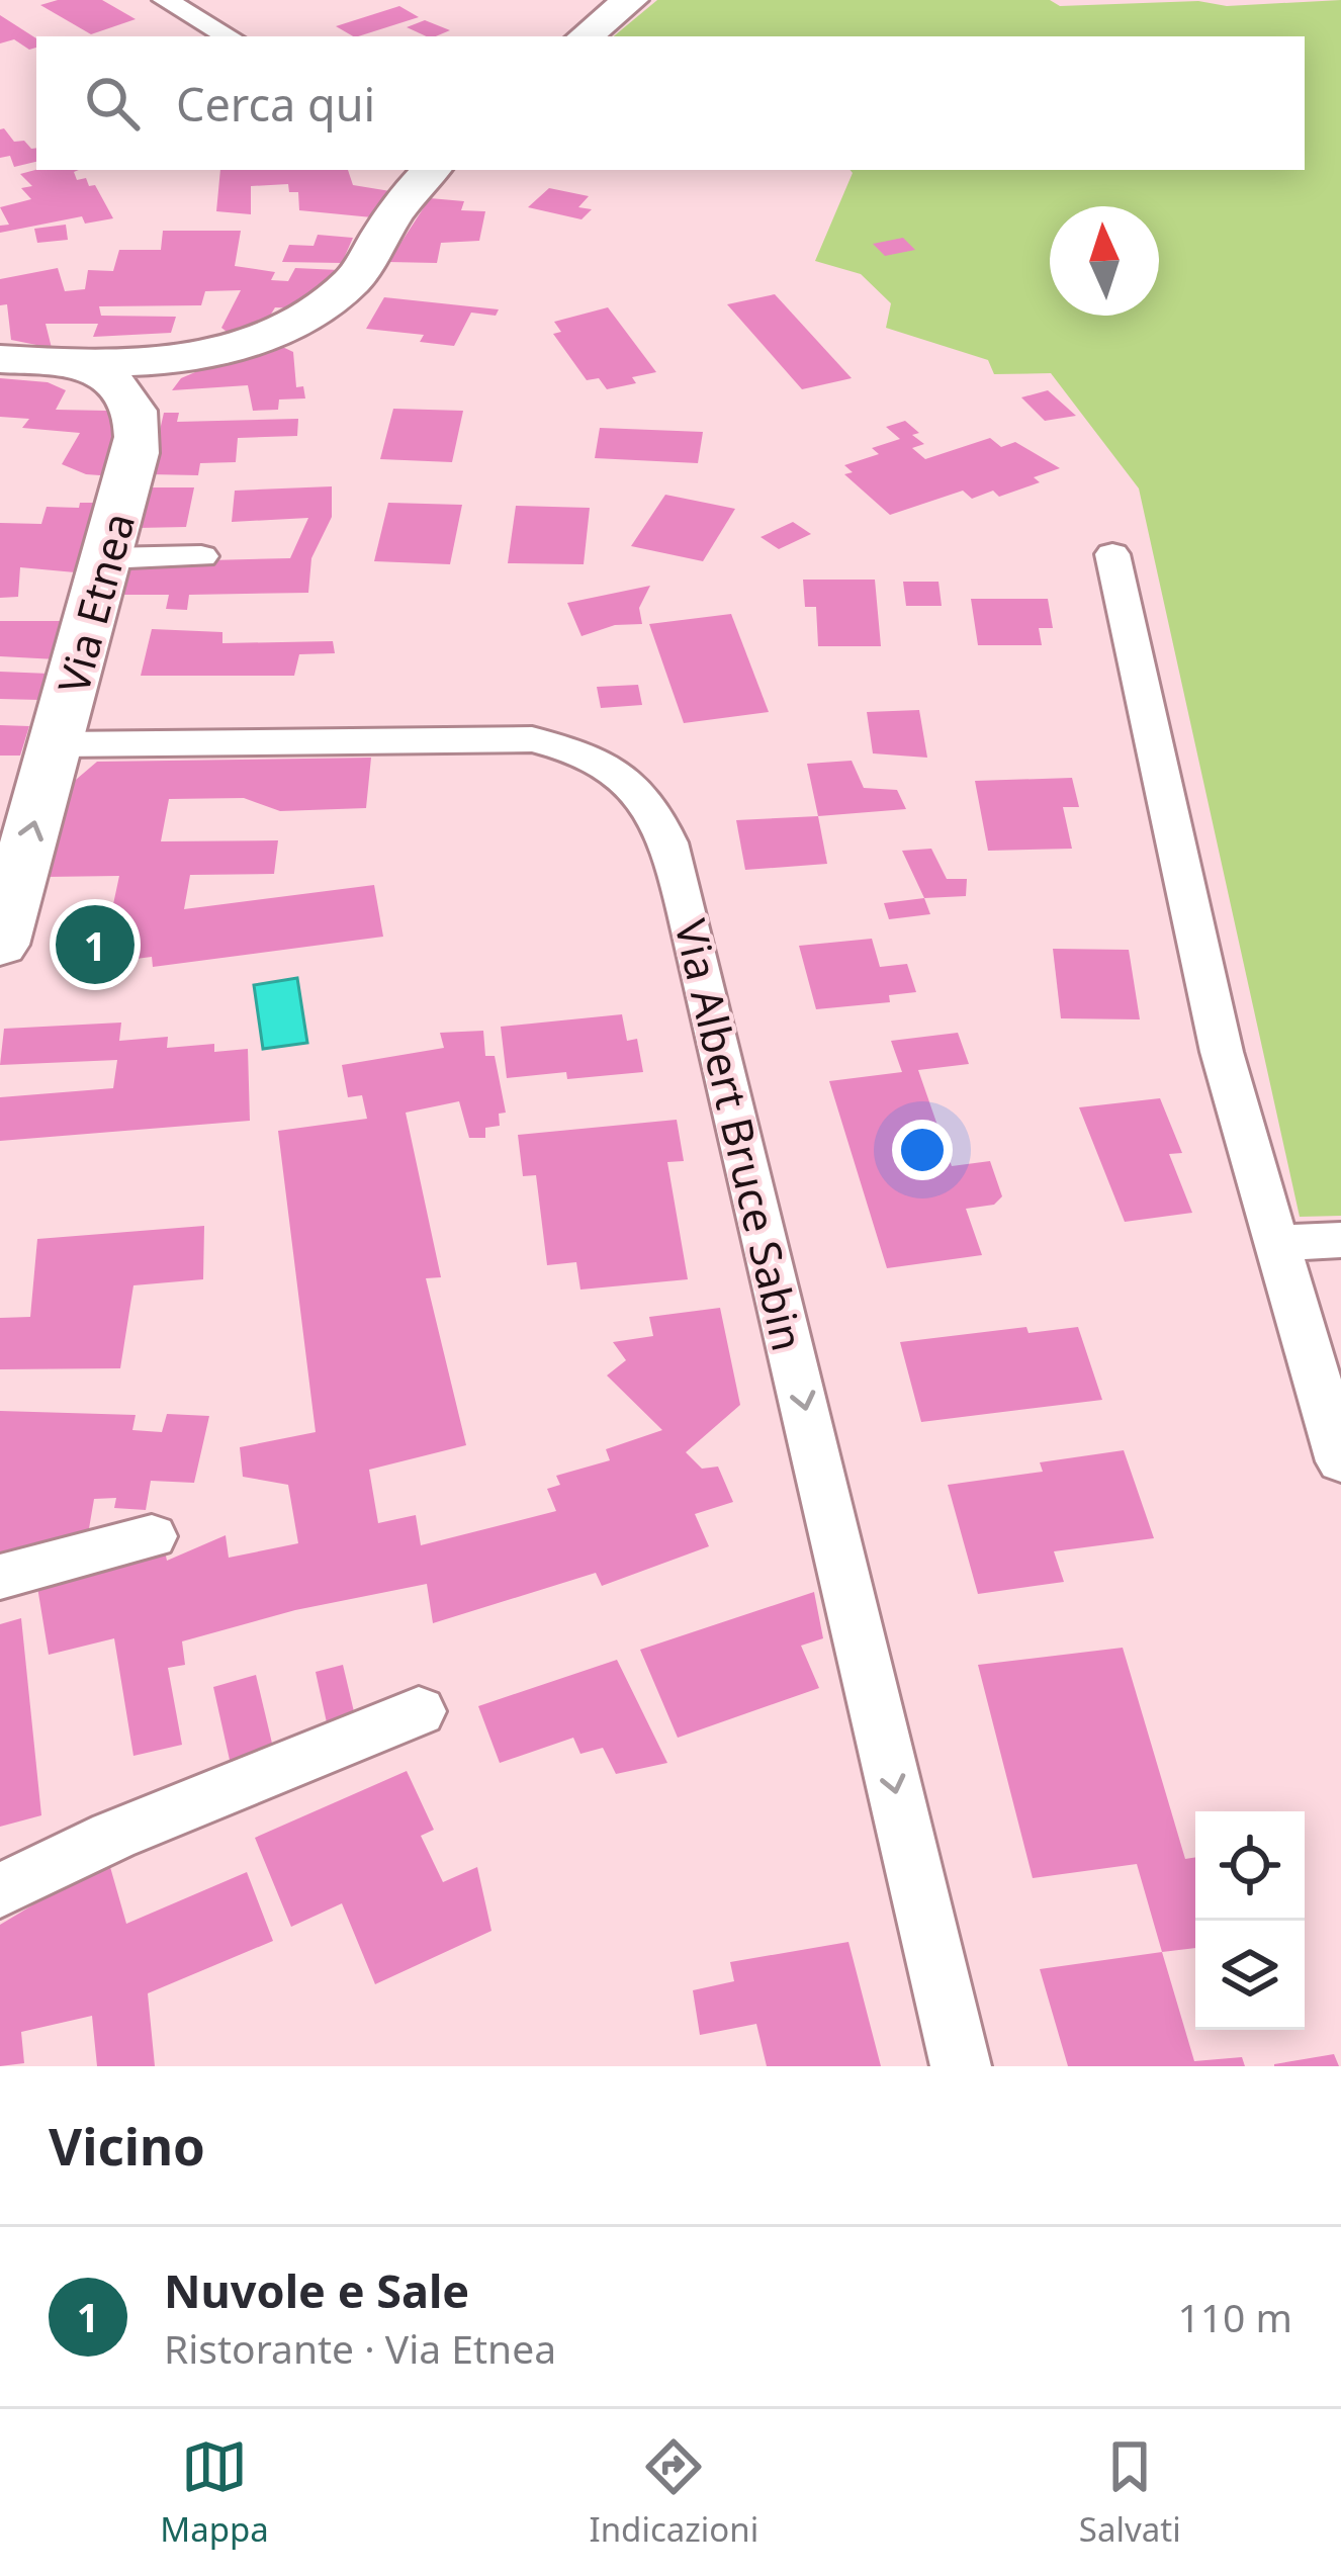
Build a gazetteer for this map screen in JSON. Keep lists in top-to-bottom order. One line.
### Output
{"streets":{"main road":["Via Etnea"],"street":["Via Albert Bruce Sabin"]},"crossings":[["Via Etnea","Via Albert Bruce Sabin"]],"one_way":["Via Albert Bruce Sabin"],"north":"top","page":{"search":"Cerca qui","pins":"1","heading":"Vicino","list":[{"mark":"1","name":"Nuvole e Sale","note":"Ristorante · Via Etnea","value":"110 m"}],"nav":["Mappa","Indicazioni","Salvati"]}}
